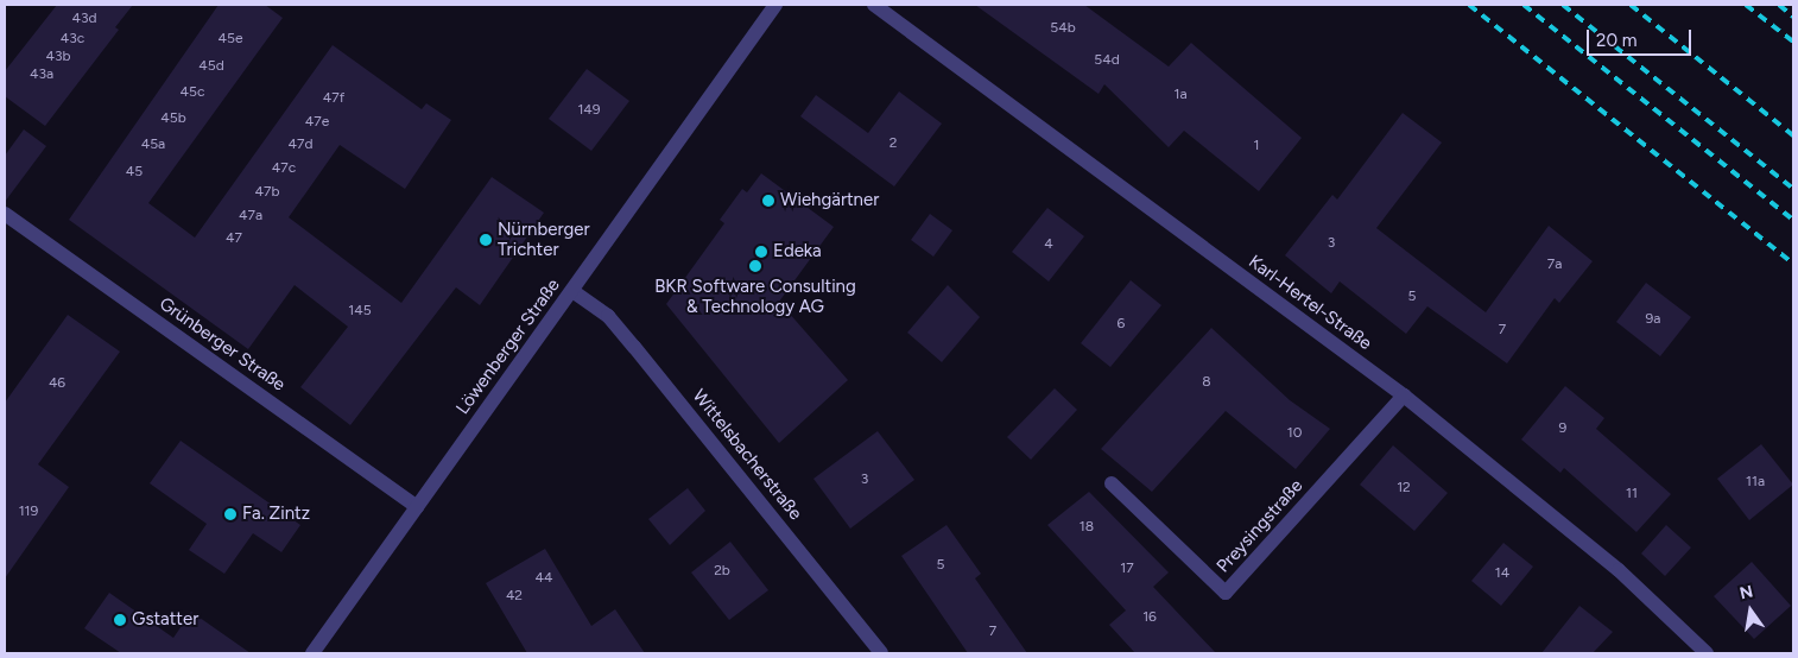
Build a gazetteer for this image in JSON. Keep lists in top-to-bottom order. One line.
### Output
{"streets":{"street":["Karl-Hertel-Straße","Grünberger Straße","Löwenberger Straße","Wittelsbacherstraße","Preysingstraße"]},"crossings":[["Karl-Hertel-Straße","Preysingstraße"],["Grünberger Straße","Löwenberger Straße"],["Löwenberger Straße","Wittelsbacherstraße"]],"places":["Wiehgärtner","Nürnberger Trichter","Edeka","BKR Software Consulting & Technology AG","Fa. Zintz","Gstatter"],"house_numbers":["43d","54b","43c","45e","43b","54d","45d","43a","45c","1a","47f","149","45b","47e","2","45a","47d","1","47c","45","47b","47a","47","3","4","7a","5","145","9a","6","7","8","46","9","10","3","11a","12","11","119","18","5","17","2b","14","44","42","16","7"],"scale_bar":"20 m","north":"top"}
